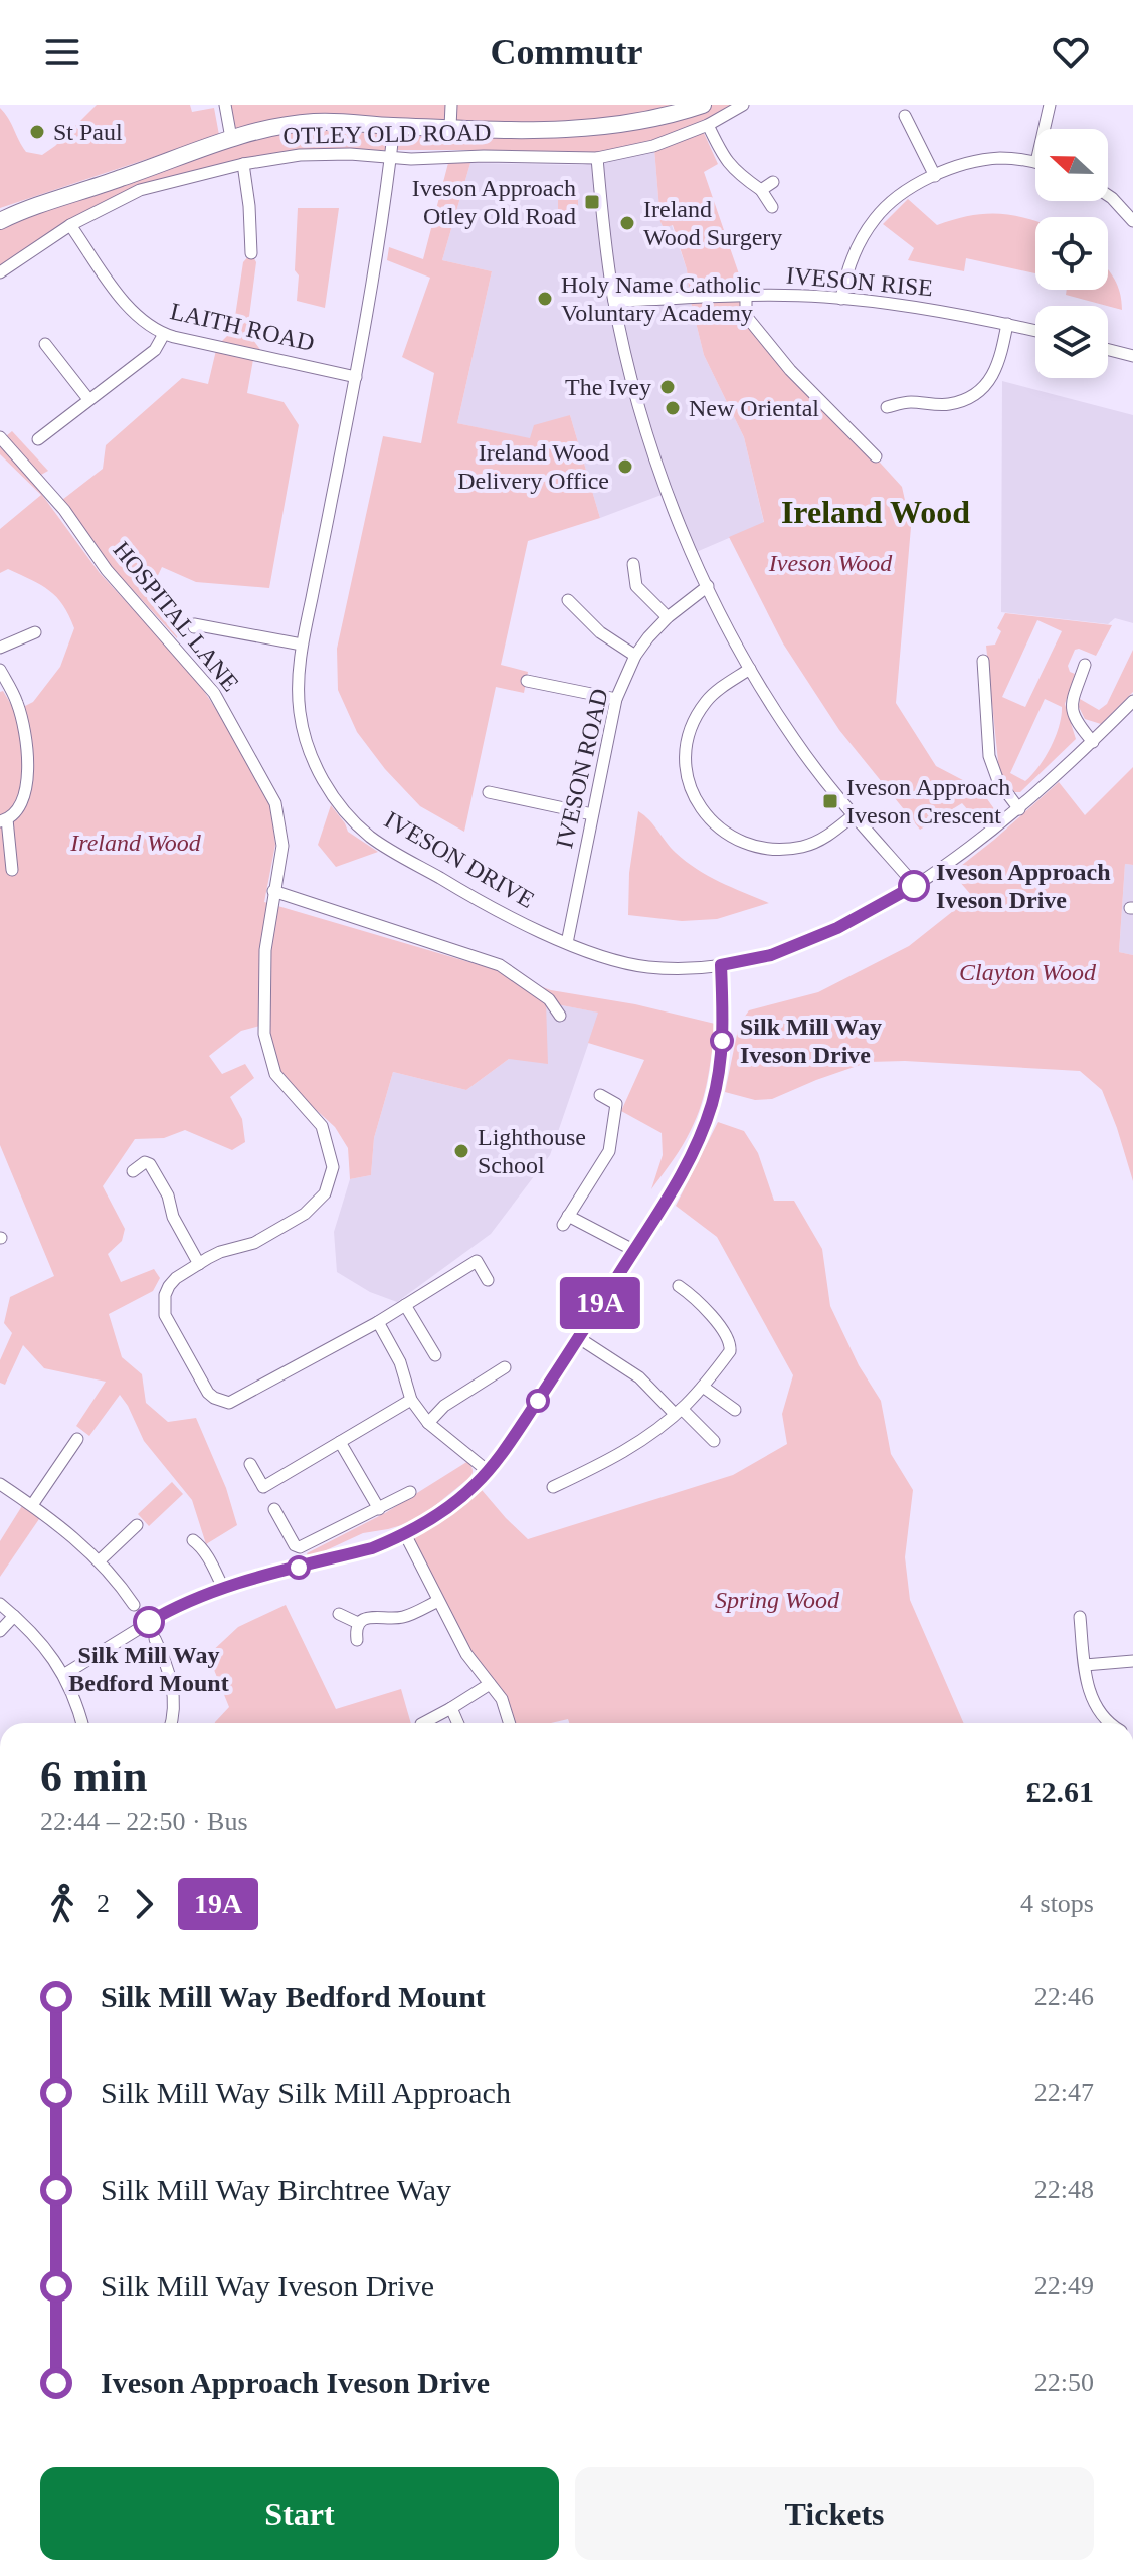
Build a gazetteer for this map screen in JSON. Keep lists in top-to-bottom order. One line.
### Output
{"streets":{"street":["OTLEY OLD ROAD","IVESON RISE","LAITH ROAD","HOSPITAL LANE","IVESON ROAD","IVESON DRIVE"]},"crossings":[["OTLEY OLD ROAD","LAITH ROAD"],["OTLEY OLD ROAD","IVESON DRIVE"],["LAITH ROAD","IVESON DRIVE"],["IVESON ROAD","IVESON DRIVE"]],"districts":["Ireland Wood"],"parks":["Iveson Wood","Ireland Wood","Clayton Wood","Spring Wood"],"places":{"other":["St Paul","Ireland Wood Surgery","Holy Name Catholic Voluntary Academy","The Ivey","New Oriental","Ireland Wood Delivery Office","Iveson Approach Iveson Drive","Silk Mill Way Iveson Drive","Lighthouse School","Silk Mill Way Bedford Mount"],"transit":["Iveson Approach Otley Old Road","Iveson Approach Iveson Crescent"]},"lines":["bus line 19A"],"north":"left","page":{"header":"Commutr","on_map":"19A","heading":["6 min","22:44 – 22:50 · Bus","£2.61"],"legs":["2","19A","4 stops"],"list":[{"name":"Silk Mill Way Bedford Mount","value":"22:46"},{"name":"Silk Mill Way Silk Mill Approach","value":"22:47"},{"name":"Silk Mill Way Birchtree Way","value":"22:48"},{"name":"Silk Mill Way Iveson Drive","value":"22:49"},{"name":"Iveson Approach Iveson Drive","value":"22:50"}],"buttons":["Start","Tickets"]}}
